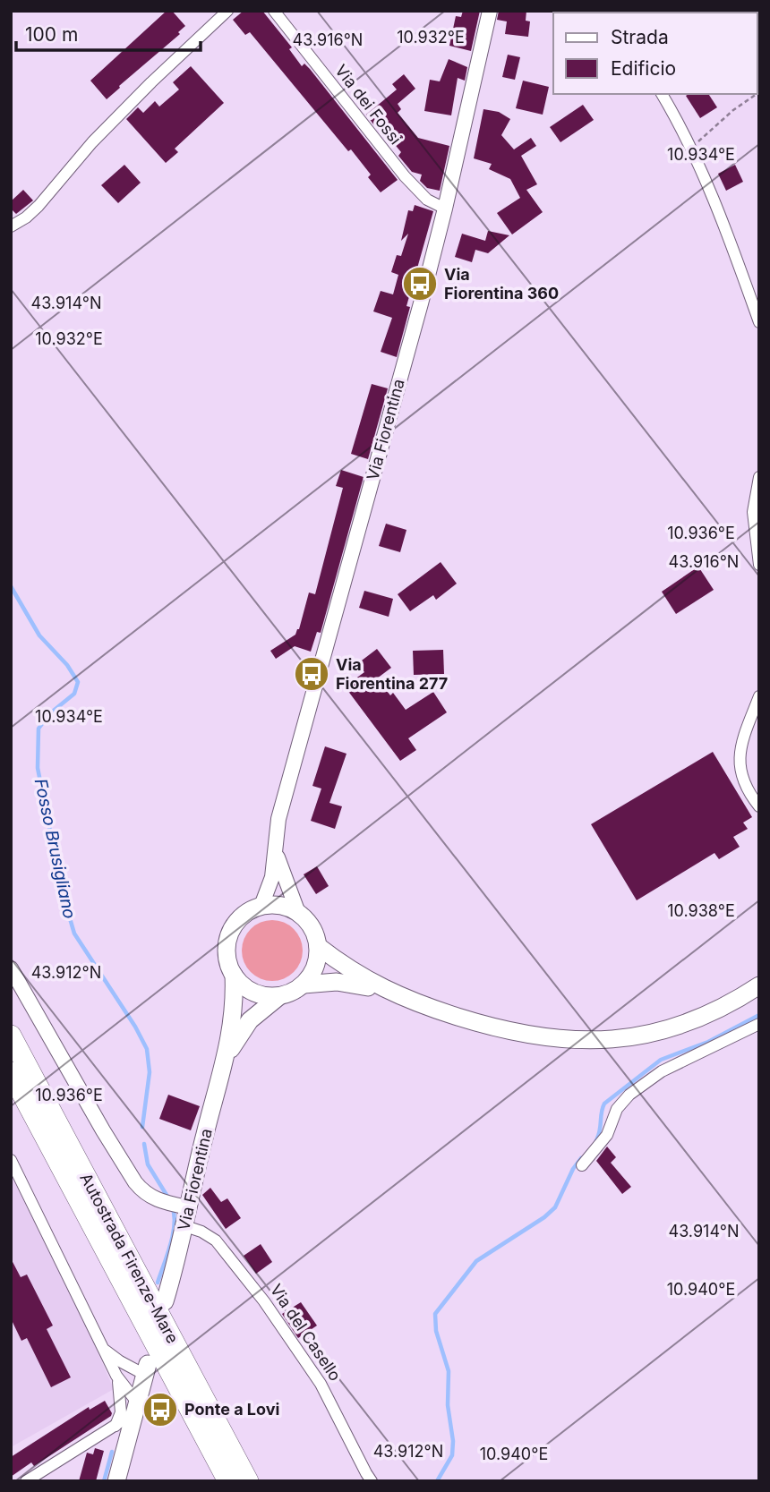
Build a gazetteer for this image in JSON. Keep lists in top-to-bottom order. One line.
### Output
{"streets":{"highway":["Autostrada Firenze-Mare"],"main road":["Via Fiorentina"],"street":["Via dei Fossi","Via del Casello"]},"crossings":[["Via dei Fossi","Via Fiorentina"],["Via Fiorentina","Via del Casello"]],"water":["Fosso Brusigliano"],"places":{"bus stop":["Via Fiorentina 360","Via Fiorentina 277","Ponte a Lovi"]},"legend":["Strada","Edificio"],"scale_bar":"100 m","coordinates":["10.932°E","43.916°N","10.934°E","43.914°N","10.936°E","10.938°E","43.912°N","10.940°E"]}
